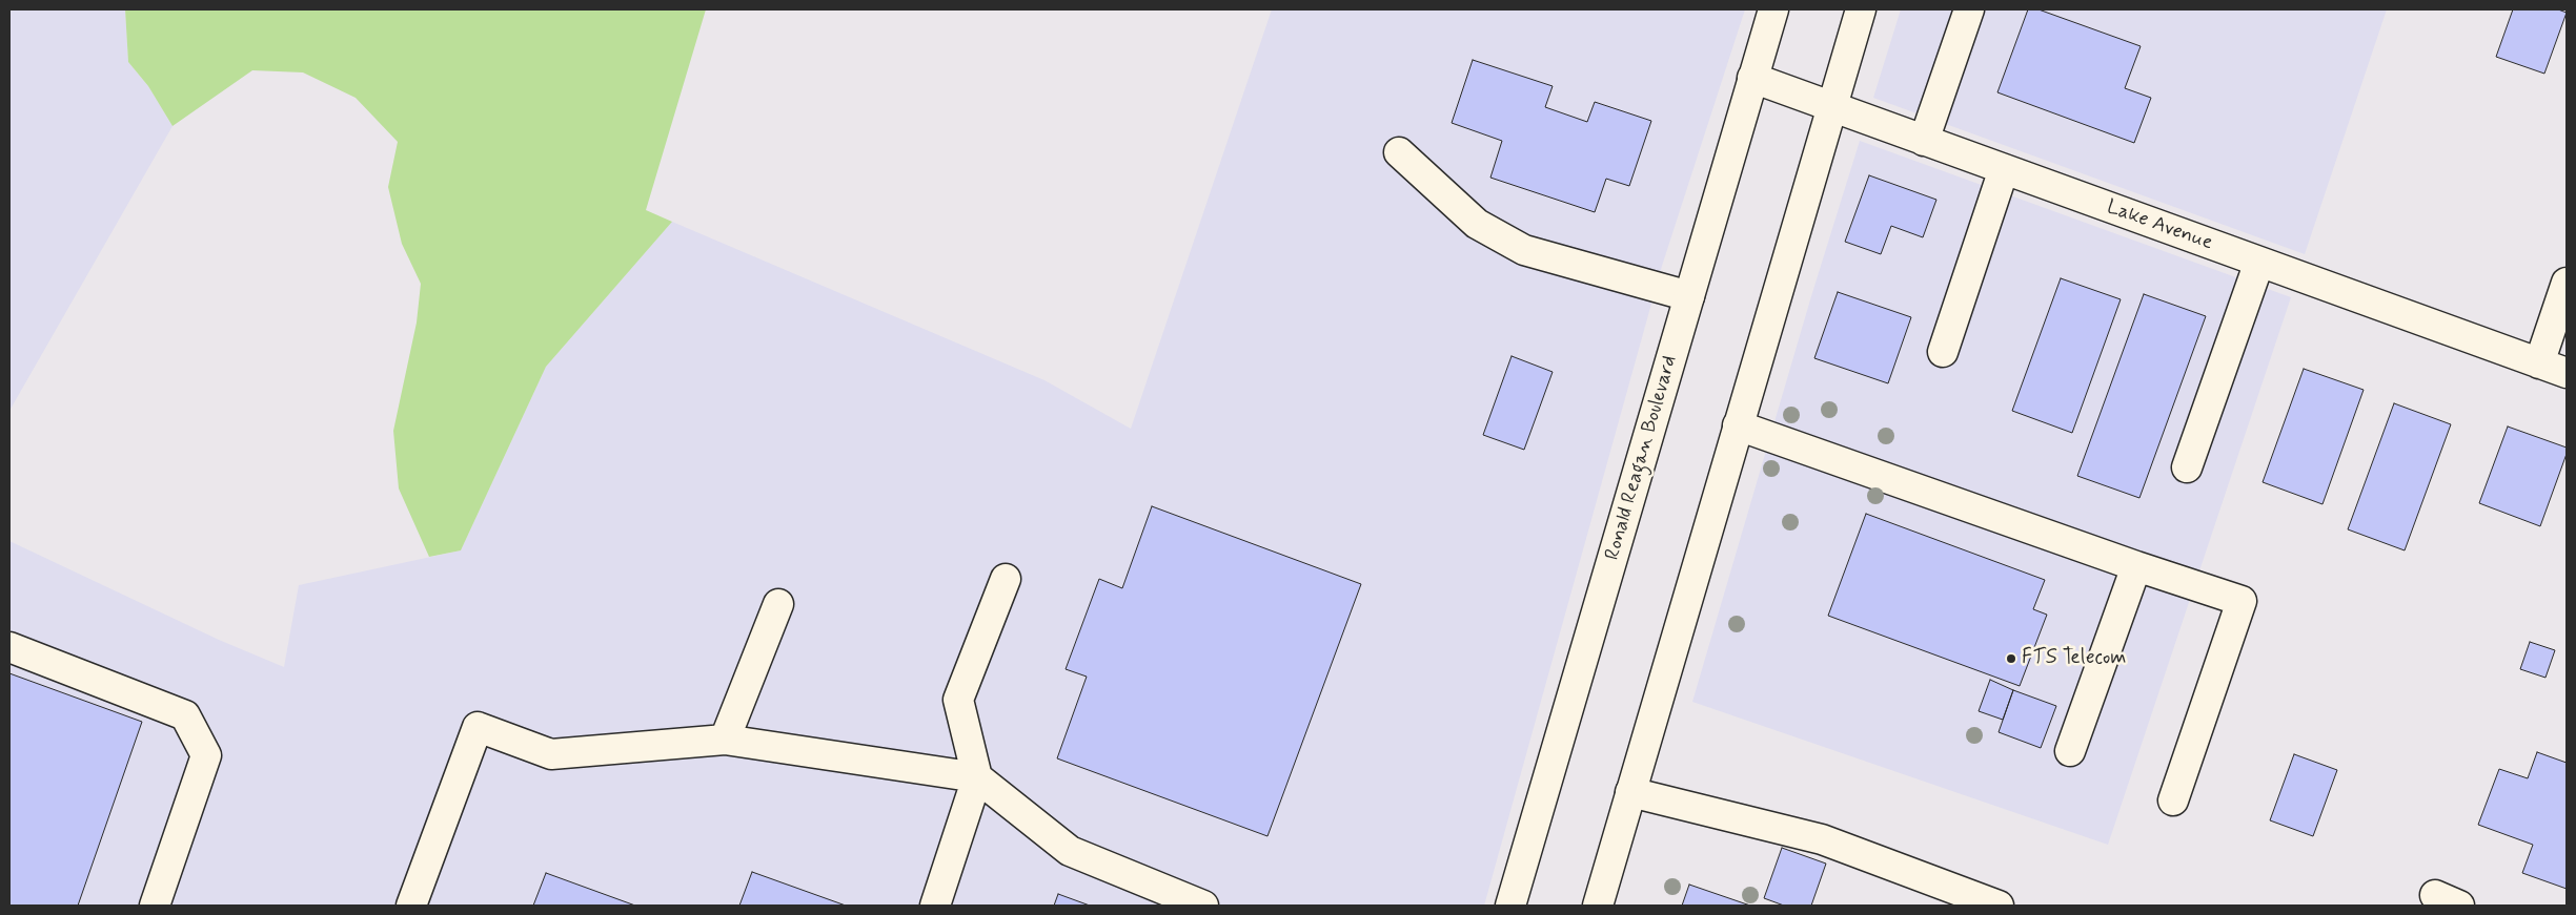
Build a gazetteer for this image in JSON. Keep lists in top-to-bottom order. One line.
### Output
{"streets":{"main road":["Lake Avenue","Ronald Reagan Boulevard"]},"crossings":[["Lake Avenue","Ronald Reagan Boulevard"]],"places":["FTS Telecom"]}
